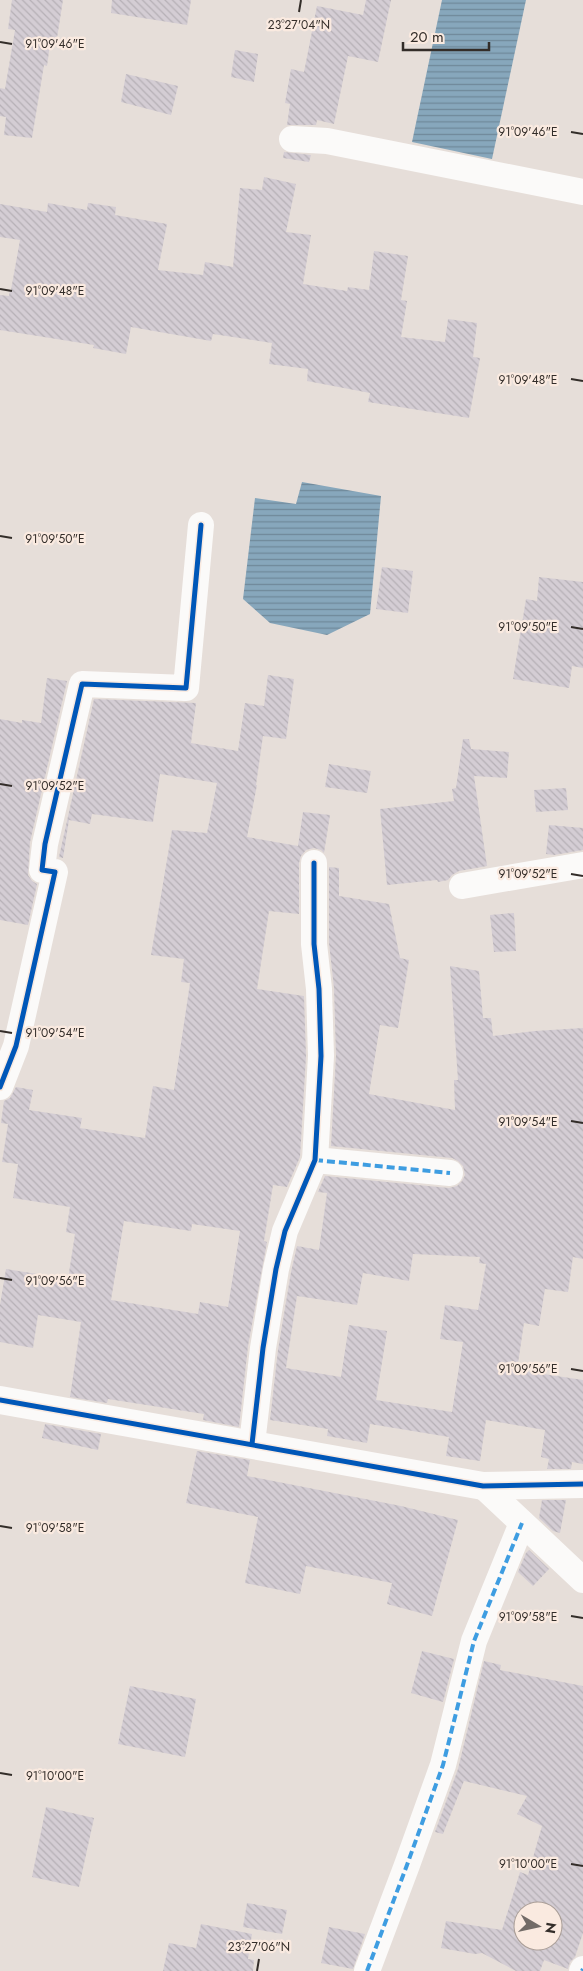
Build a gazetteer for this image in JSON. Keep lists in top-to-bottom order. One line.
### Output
{"scale_bar":"20 m","north":"right","coordinates":["23°27'04\"N","91°09'46\"E","91°09'48\"E","91°09'50\"E","91°09'52\"E","91°09'54\"E","91°09'56\"E","91°09'58\"E","91°10'00\"E","23°27'06\"N"]}
